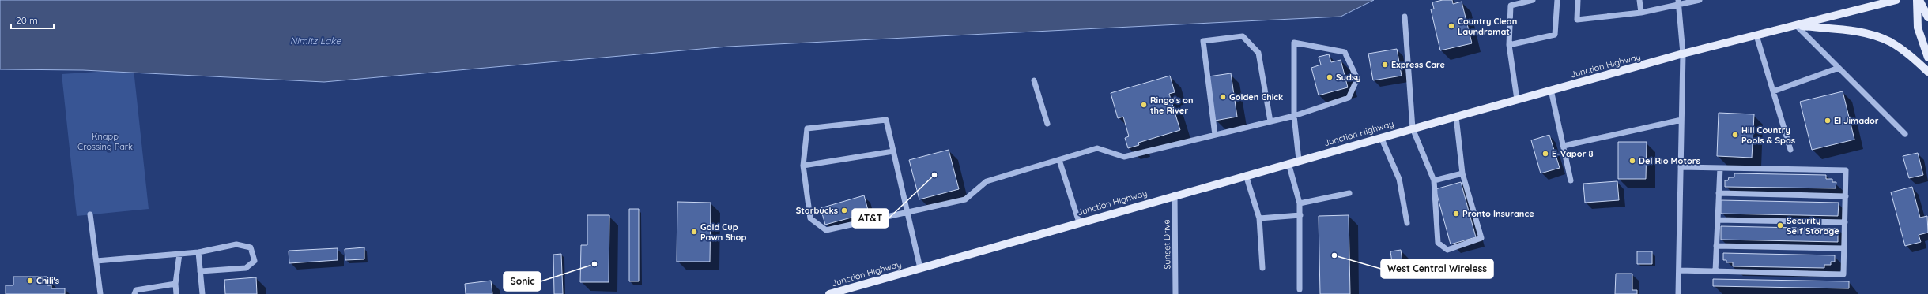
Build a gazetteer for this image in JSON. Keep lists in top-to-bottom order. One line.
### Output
{"streets":{"main road":["Junction Highway"],"street":["Sunset Drive"]},"crossings":[["Junction Highway","Sunset Drive"]],"water":["Nimitz Lake"],"parks":["Knapp Crossing Park"],"places":["Country Clean Laundromat","Express Care","Sudsy","Golden Chick","Ringo's on the River","El Jimador","Hill Country Pools & Spas","E-Vapor 8","Del Rio Motors","AT&T","Starbucks","Pronto Insurance","Security Self Storage","Gold Cup Pawn Shop","West Central Wireless","Sonic","Chili's"],"scale_bar":"20 m"}
